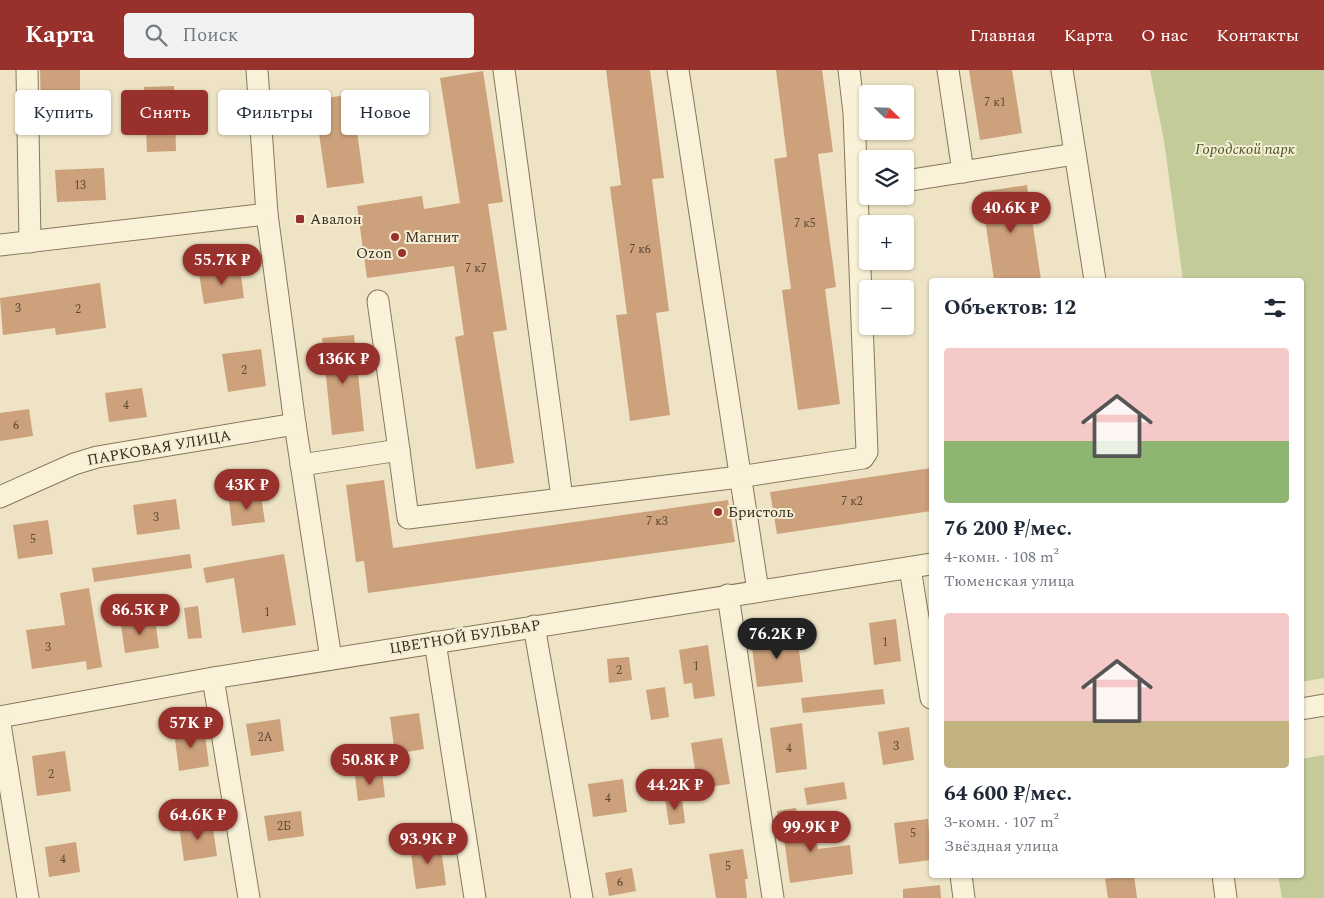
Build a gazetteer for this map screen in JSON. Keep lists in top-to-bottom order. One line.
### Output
{"streets":{"street":["ПАРКОВАЯ УЛИЦА","ЦВЕТНОЙ БУЛЬВАР"]},"parks":["Городской парк"],"places":{"transit":["Авалон"],"other":["Магнит","Ozon","Бристоль"]},"house_numbers":["7 к1","13","7 к5","7 к6","7 к7","3","2","2","4","6","7 к2","3","7 к3","5","1","1","3","1","2","2А","3","4","2","4","2Б","5","4","5","6"],"north":"bottom right","page":{"header":"Карта","search":"Поиск","nav":["Главная","Карта","О нас","Контакты"],"map_buttons":["+","−"],"chip":["Купить","Снять","Фильтры","Новое"],"price":["40.6K ₽","55.7K ₽","136K ₽","43K ₽","86.5K ₽","76.2K ₽","57K ₽","50.8K ₽","44.2K ₽","64.6K ₽","99.9K ₽","93.9K ₽"],"heading":"Объектов: 12","list":[{"name":"76 200 ₽/мес.","note":"4-комн. · 108 m² · Тюменская улица"},{"name":"64 600 ₽/мес.","note":"3-комн. · 107 m² · Звёздная улица"}]}}
